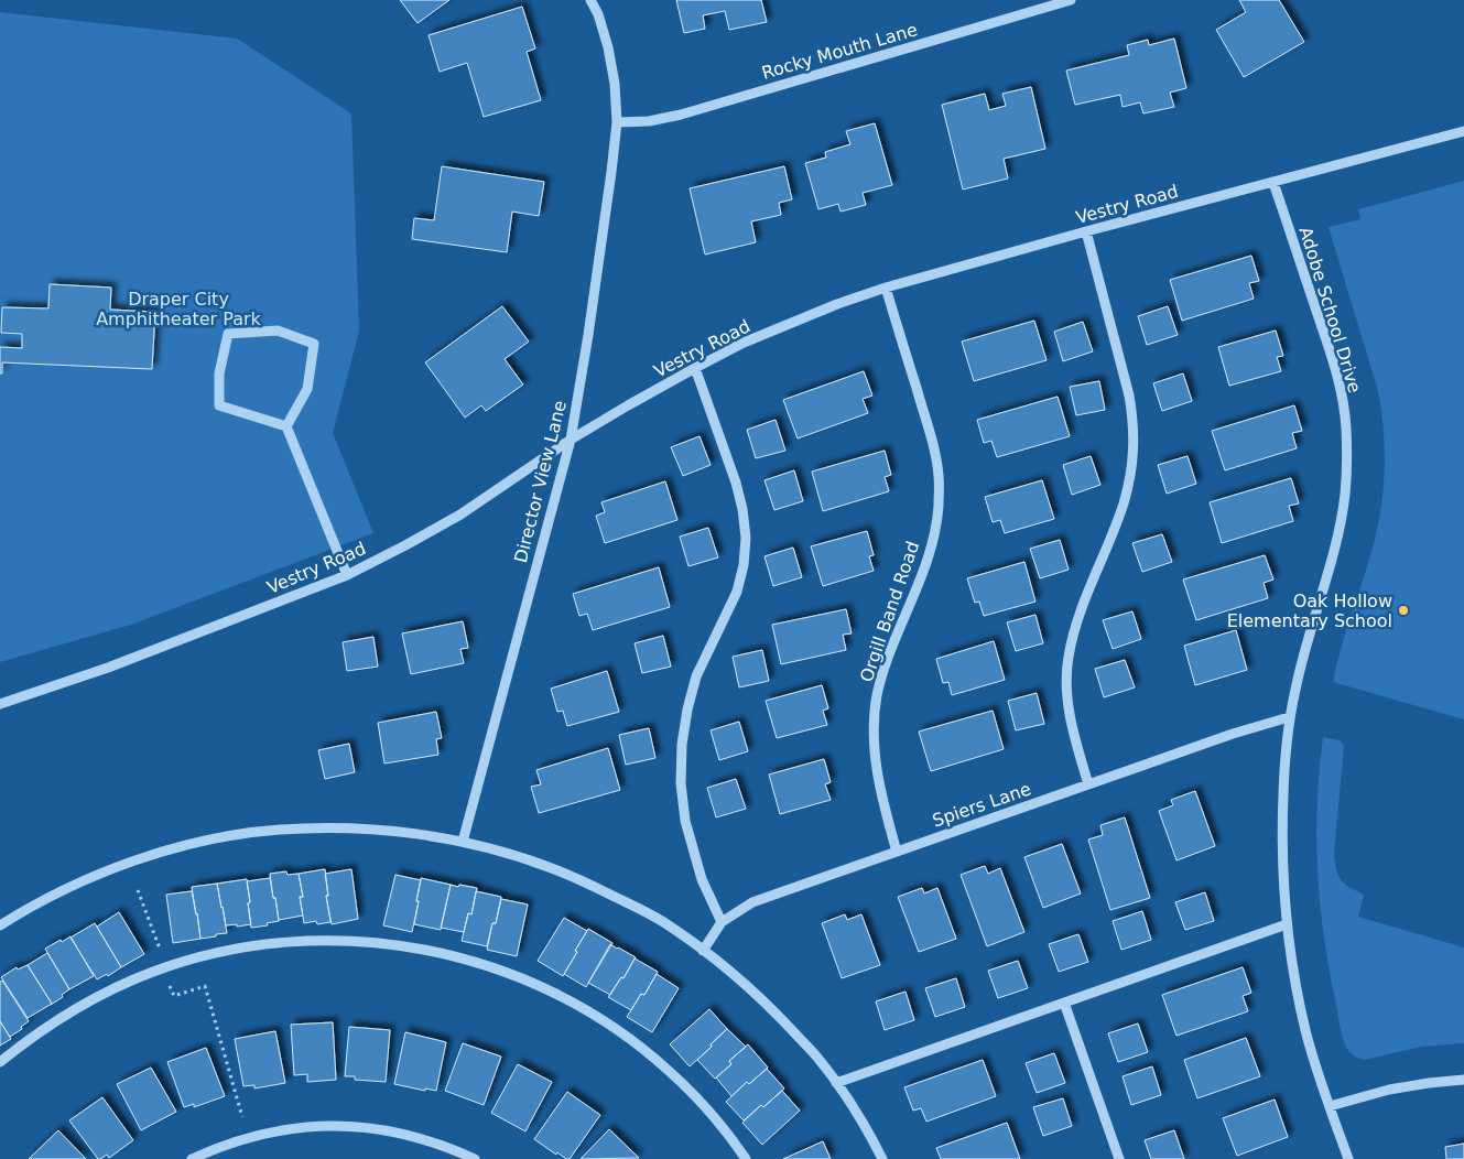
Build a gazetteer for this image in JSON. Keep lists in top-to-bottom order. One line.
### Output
{"streets":{"street":["Rocky Mouth Lane","Vestry Road","Adobe School Drive","Director View Lane","Orgill Band Road","Spiers Lane"]},"crossings":[["Rocky Mouth Lane","Director View Lane"],["Vestry Road","Adobe School Drive"],["Vestry Road","Director View Lane"],["Vestry Road","Orgill Band Road"],["Adobe School Drive","Spiers Lane"],["Orgill Band Road","Spiers Lane"]],"parks":["Draper City Amphitheater Park"],"places":["Oak Hollow Elementary School"]}
